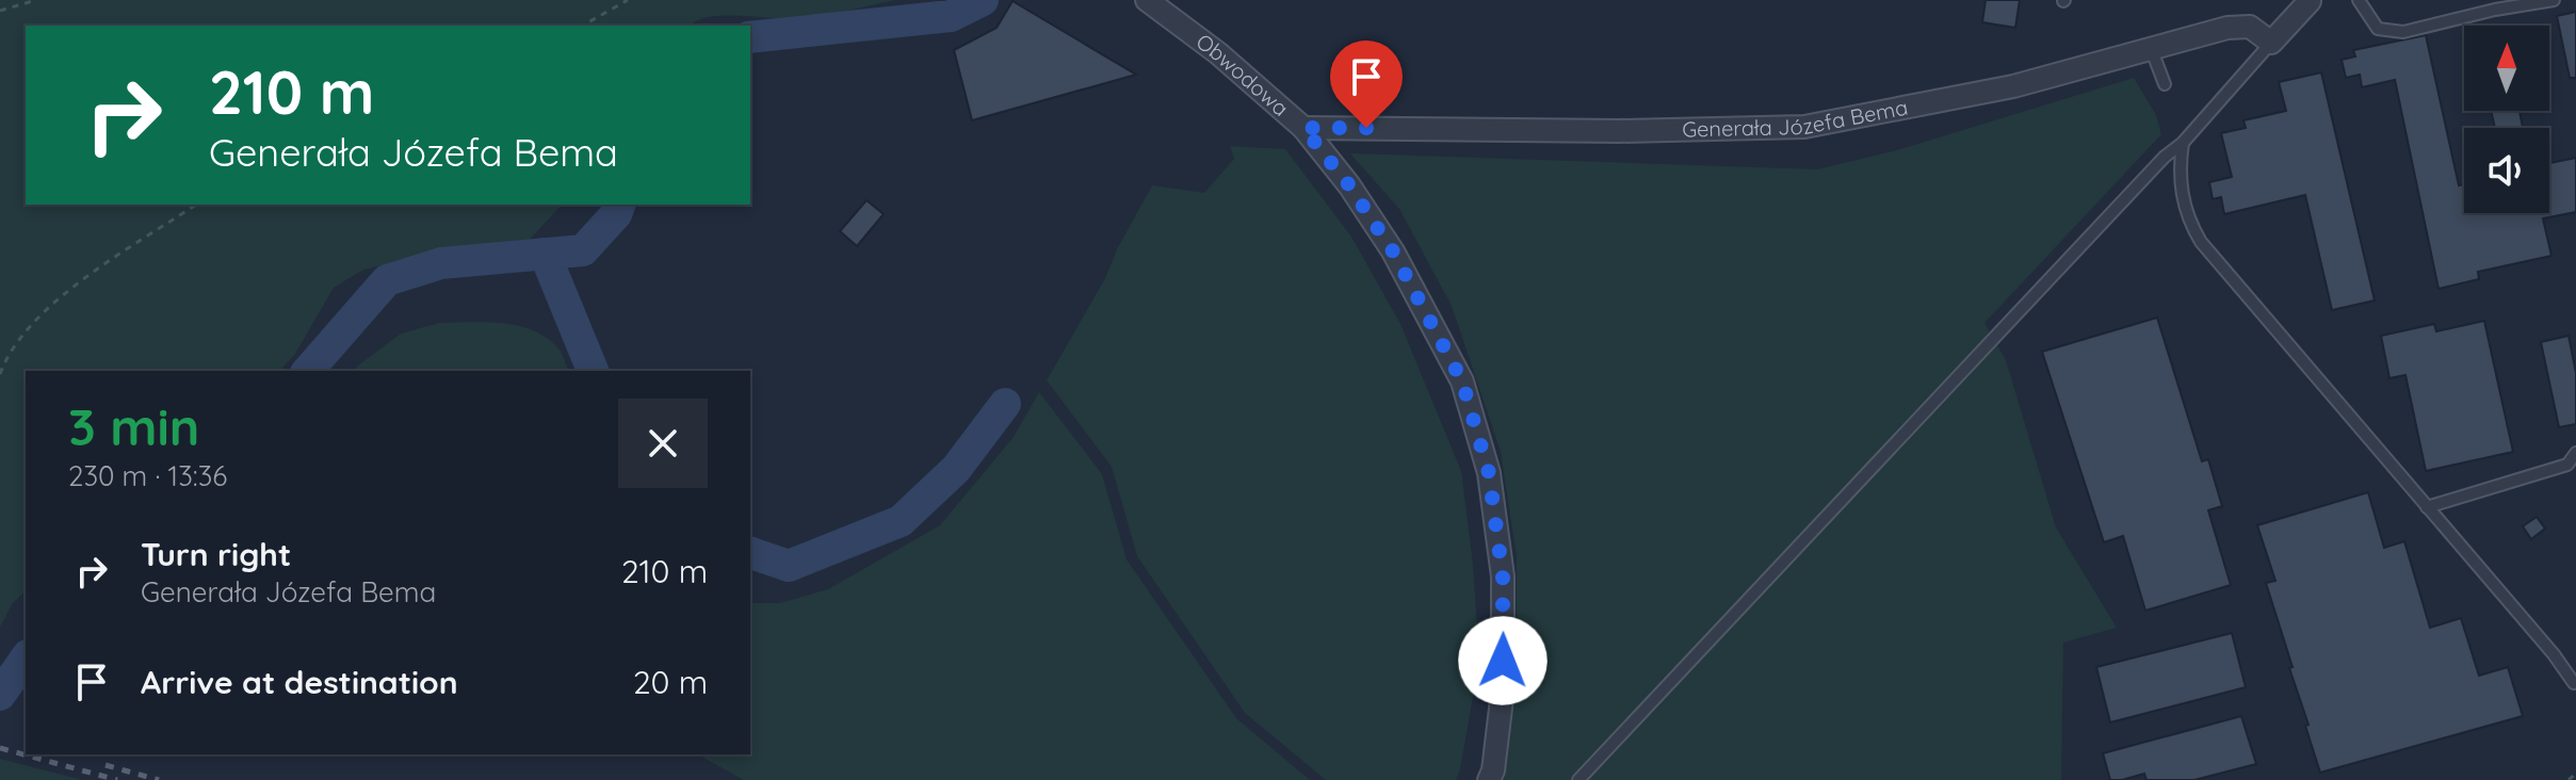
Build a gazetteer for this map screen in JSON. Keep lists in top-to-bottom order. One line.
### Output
{"streets":{"street":["Obwodowa","Generała Józefa Bema"]},"crossings":[["Obwodowa","Generała Józefa Bema"]],"north":"top","page":{"turn":["210 m","Generała Józefa Bema"],"heading":["3 min","230 m · 13:36"],"list":[{"name":"Turn right","note":"Generała Józefa Bema","value":"210 m"},{"name":"Arrive at destination","value":"20 m"}]}}
